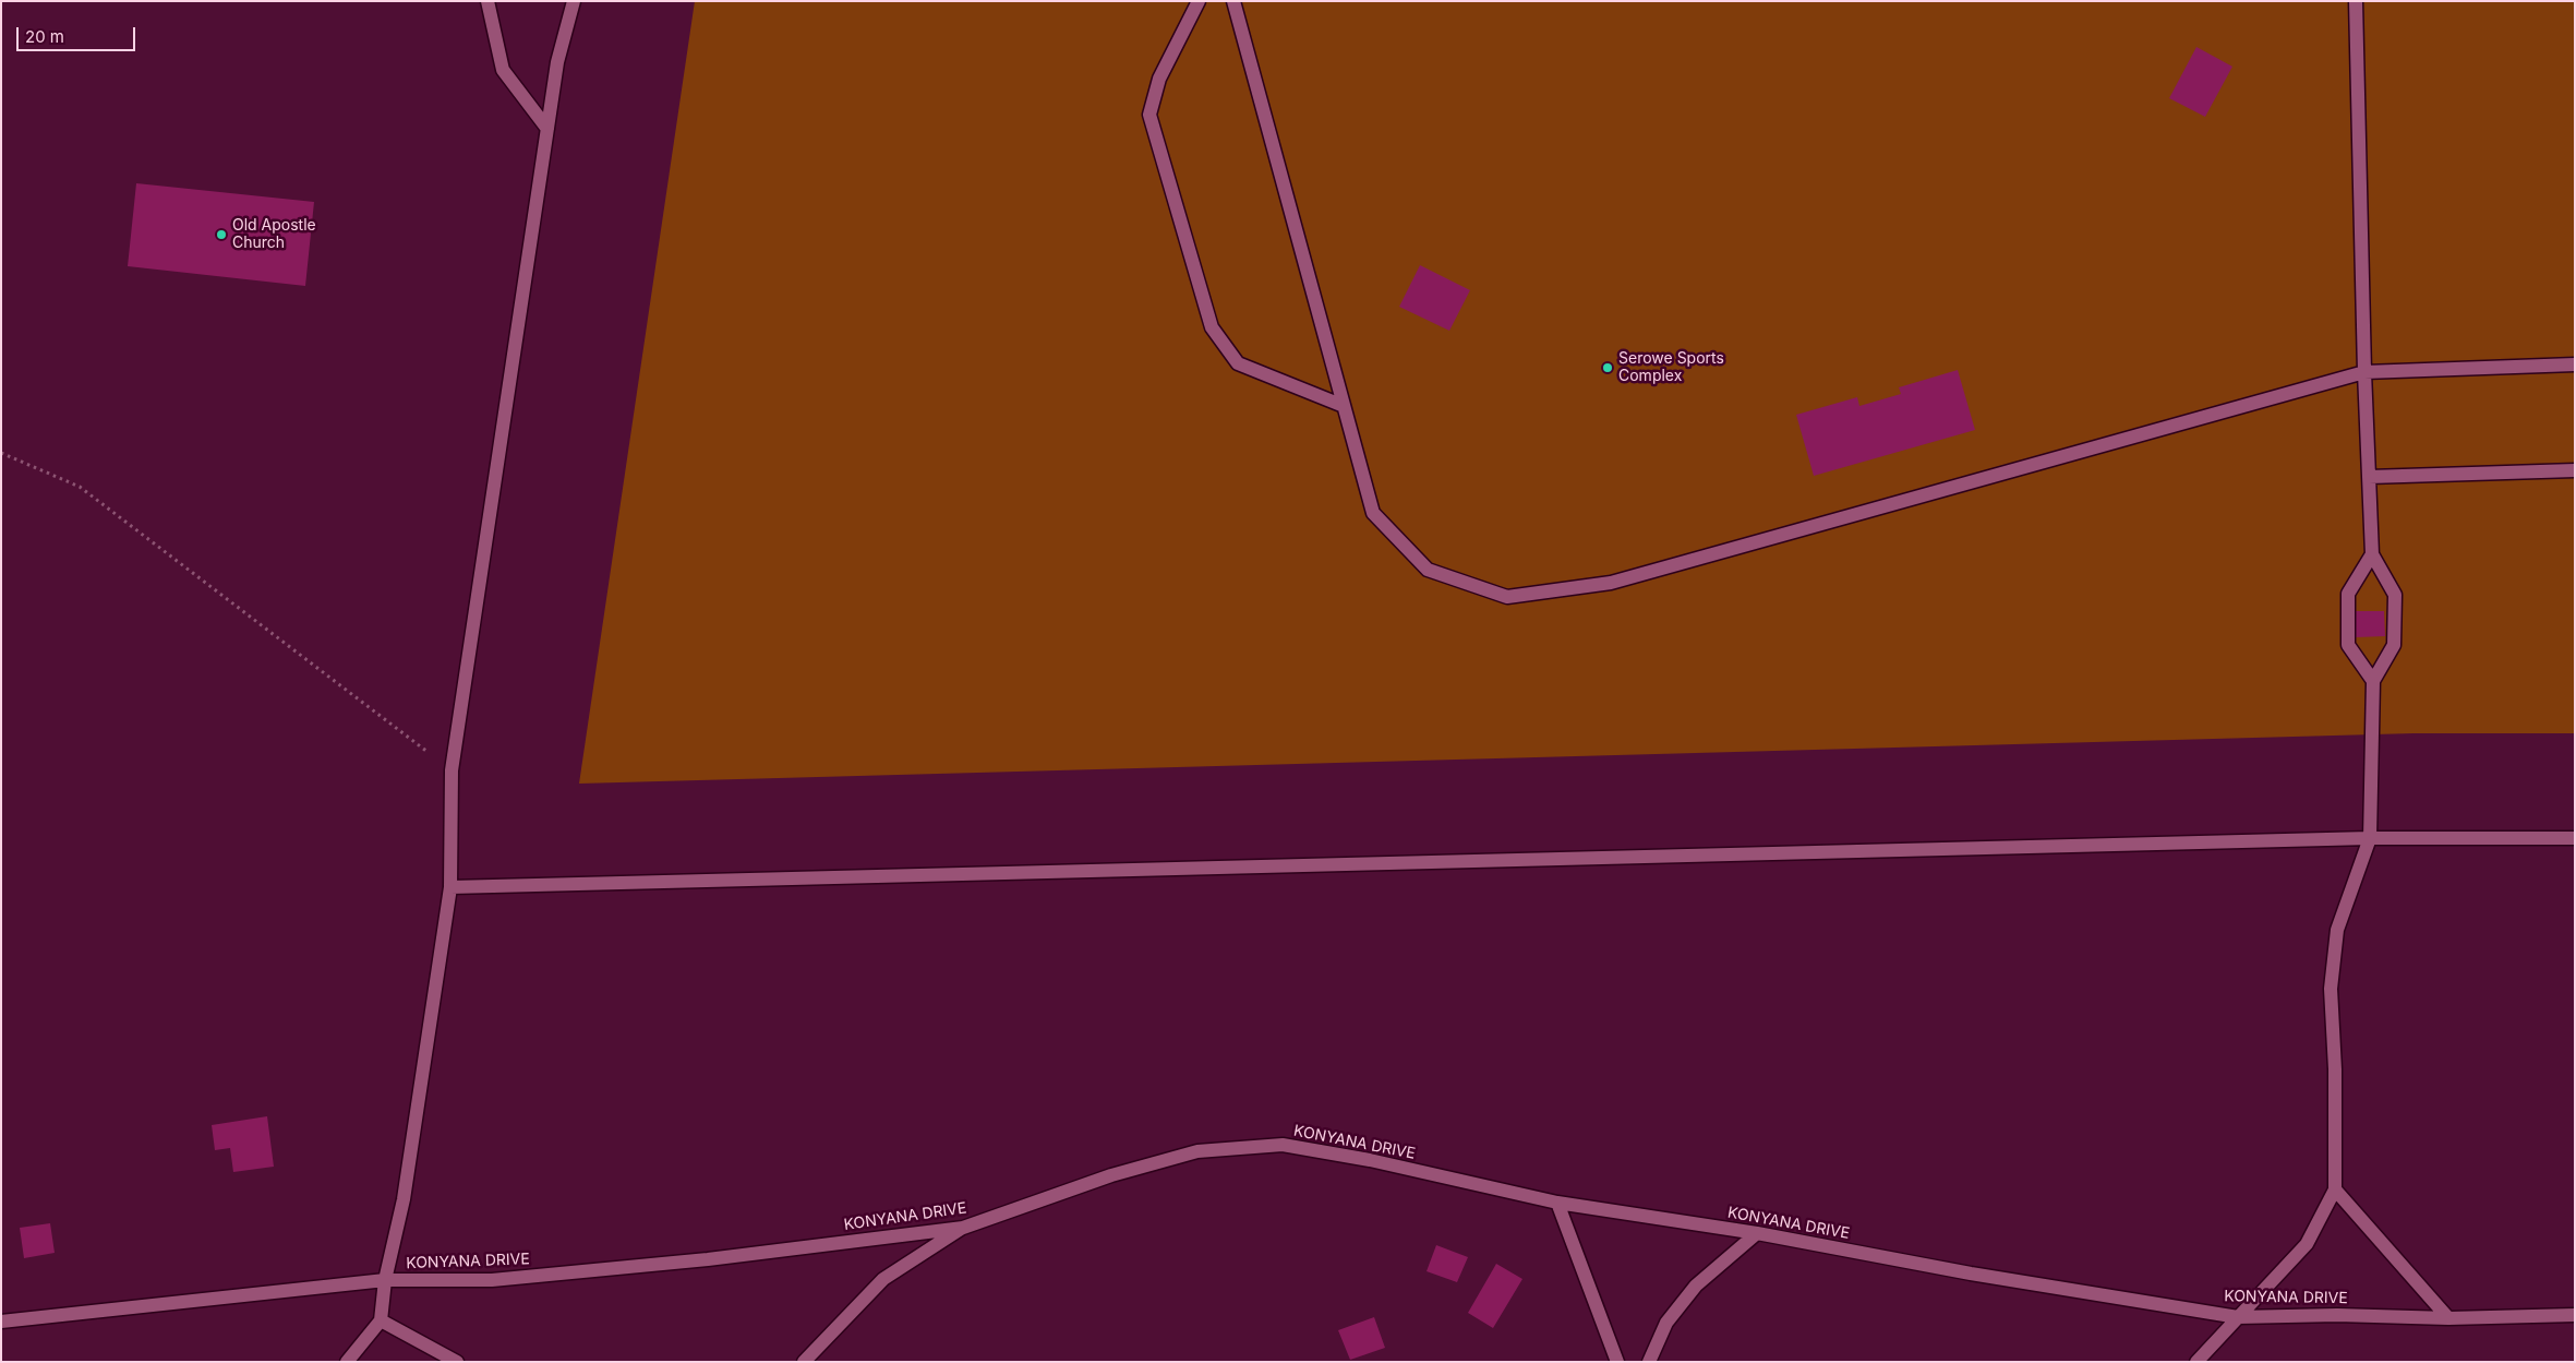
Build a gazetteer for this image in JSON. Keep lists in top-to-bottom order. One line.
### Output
{"streets":{"street":["KONYANA DRIVE"]},"places":["Old Apostle Church","Serowe Sports Complex"],"scale_bar":"20 m"}
